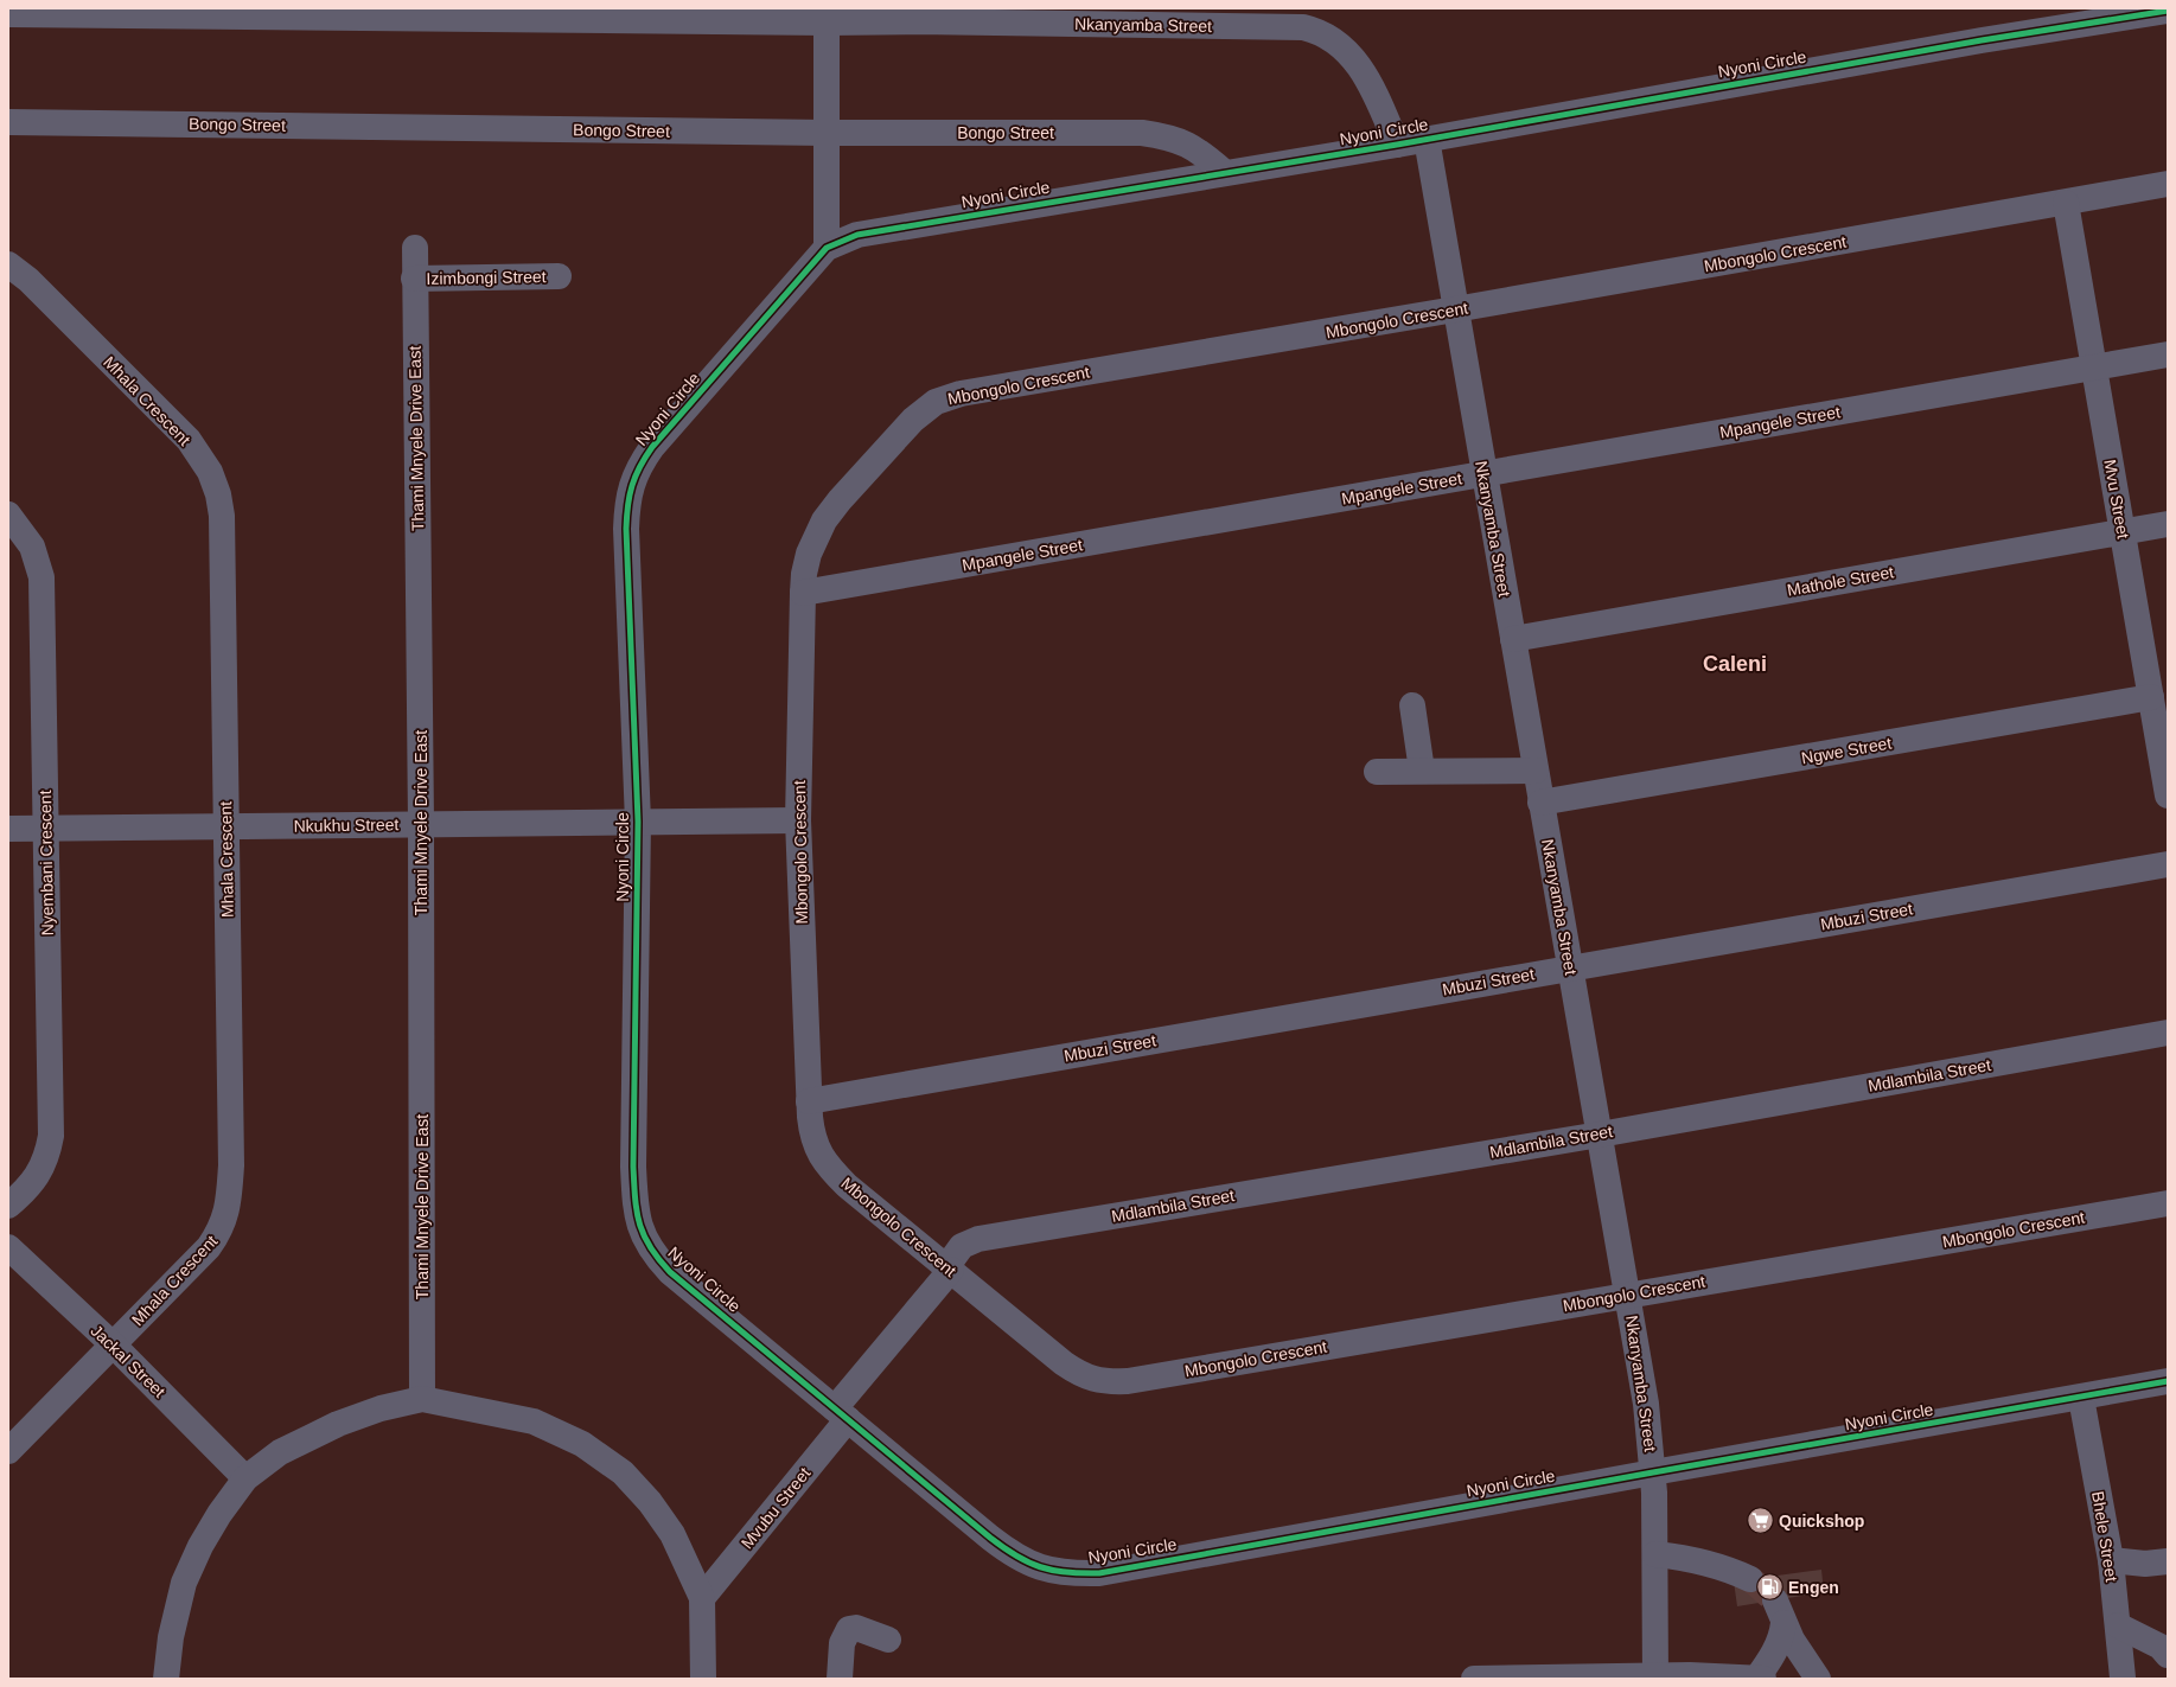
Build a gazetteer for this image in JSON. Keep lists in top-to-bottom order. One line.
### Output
{"streets":{"street":["Nkanyamba Street","Nyoni Circle","Bongo Street","Mbongolo Crescent","Izimbongi Street","Mhala Crescent","Mpangele Street","Thami Mnyele Drive East","Mvu Street","Mathole Street","Ngwe Street","Nkukhu Street","Nyembani Crescent","Mbuzi Street","Mdlambila Street","Jackal Street","Mvubu Street","Bhele Street"]},"crossings":[["Nkanyamba Street","Nyoni Circle"],["Nkanyamba Street","Mbongolo Crescent"],["Nkanyamba Street","Mpangele Street"],["Nkanyamba Street","Mathole Street"],["Nkanyamba Street","Ngwe Street"],["Nkanyamba Street","Mbuzi Street"],["Nkanyamba Street","Mdlambila Street"],["Nyoni Circle","Bongo Street"],["Nyoni Circle","Nkukhu Street"],["Nyoni Circle","Mvubu Street"],["Nyoni Circle","Bhele Street"],["Mbongolo Crescent","Mpangele Street"],["Mbongolo Crescent","Mvu Street"],["Mbongolo Crescent","Nkukhu Street"],["Mbongolo Crescent","Mbuzi Street"],["Mbongolo Crescent","Mvubu Street"],["Izimbongi Street","Thami Mnyele Drive East"],["Mhala Crescent","Nkukhu Street"],["Mhala Crescent","Jackal Street"],["Mpangele Street","Mvu Street"],["Thami Mnyele Drive East","Nkukhu Street"],["Mvu Street","Mathole Street"],["Mvu Street","Ngwe Street"],["Nkukhu Street","Nyembani Crescent"]],"districts":["Caleni"],"places":{"supermarket":["Quickshop"],"fuel station":["Engen"]}}
